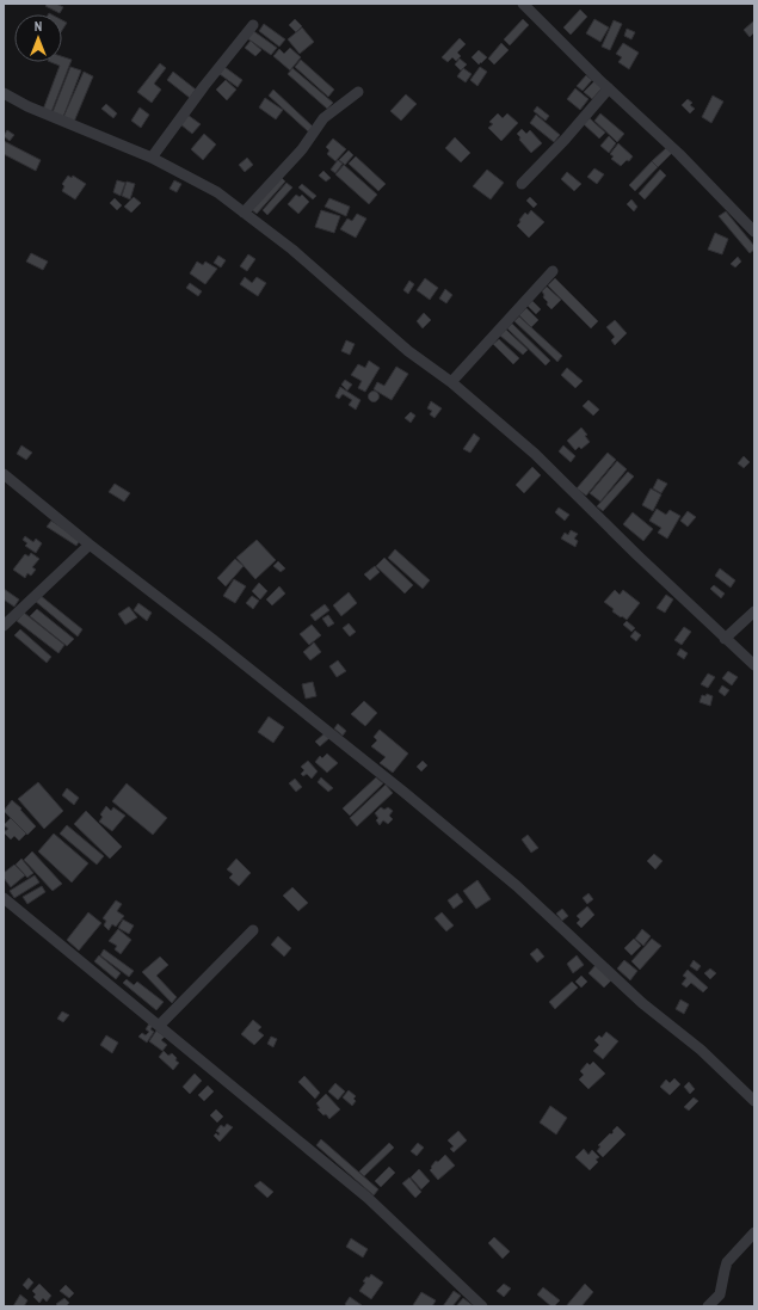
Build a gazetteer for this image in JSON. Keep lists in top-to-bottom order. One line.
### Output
{"north":"top"}
